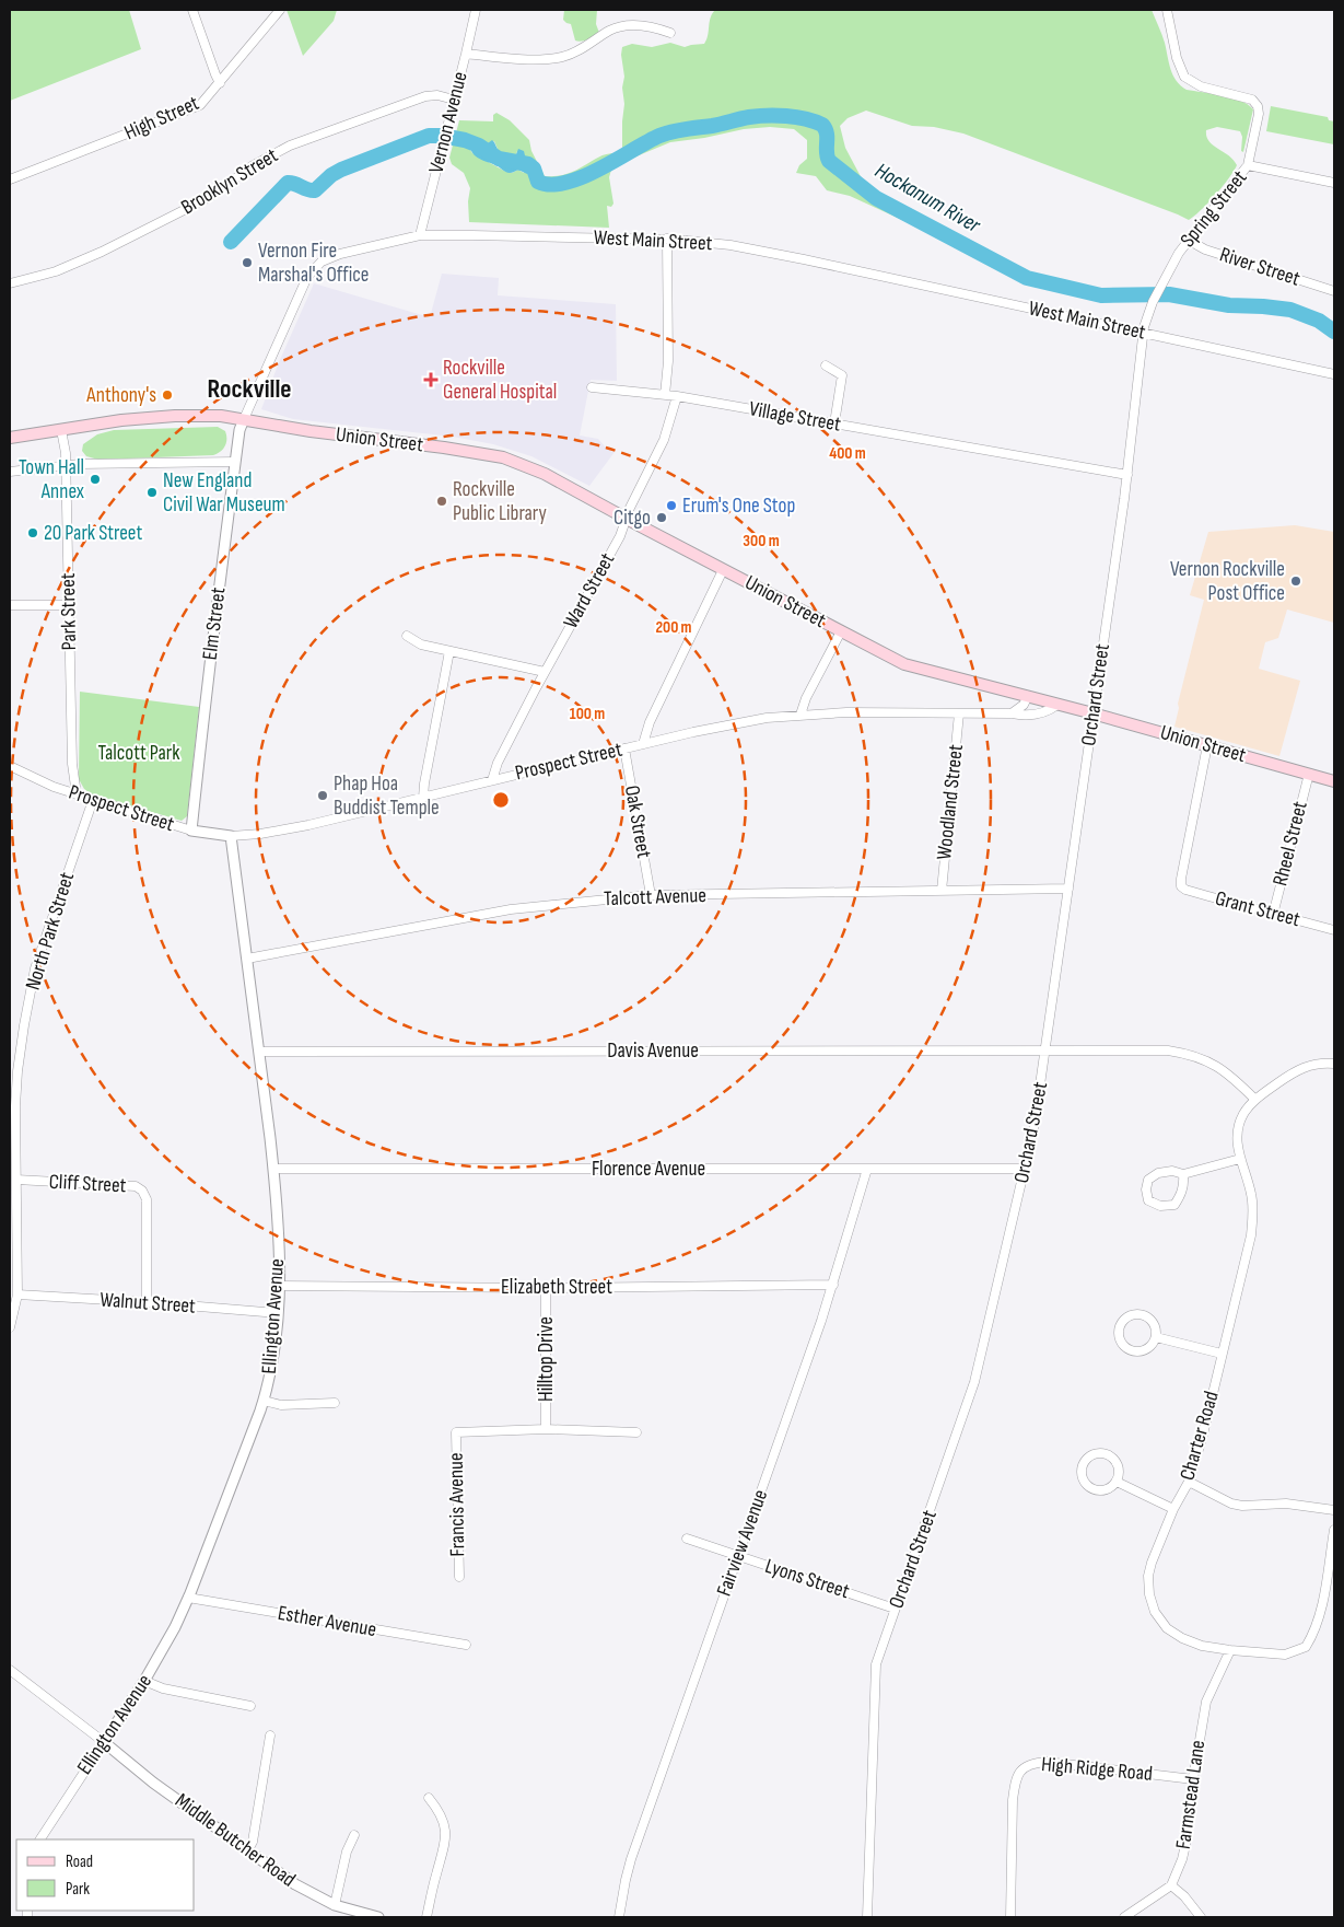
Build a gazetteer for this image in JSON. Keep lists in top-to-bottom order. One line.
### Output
{"streets":{"main road":["Union Street"],"street":["High Street","Vernon Avenue","Brooklyn Street","Spring Street","West Main Street","River Street","Village Street","Ward Street","Park Street","Elm Street","Orchard Street","Prospect Street","Woodland Street","Oak Street","Rheel Street","Talcott Avenue","Grant Street","North Park Street","Davis Avenue","Florence Avenue","Cliff Street","Elizabeth Street","Walnut Street","Ellington Avenue","Hilltop Drive","Charter Road","Francis Avenue","Fairview Avenue","Lyons Street","Esther Avenue","High Ridge Road","Farmstead Lane","Middle Butcher Road"]},"crossings":[["Vernon Avenue","Brooklyn Street"],["Vernon Avenue","West Main Street"],["Spring Street","West Main Street"],["Spring Street","River Street"],["Spring Street","Orchard Street"],["West Main Street","Union Street"],["West Main Street","Elm Street"],["West Main Street","Orchard Street"],["Village Street","Ward Street"],["Village Street","Orchard Street"],["Union Street","Ward Street"],["Union Street","Elm Street"],["Union Street","Orchard Street"],["Union Street","Prospect Street"],["Union Street","Rheel Street"],["Union Street","Grant Street"],["Ward Street","Prospect Street"],["Park Street","Prospect Street"],["Elm Street","Prospect Street"],["Orchard Street","Talcott Avenue"],["Orchard Street","Davis Avenue"],["Orchard Street","Florence Avenue"],["Orchard Street","Lyons Street"],["Prospect Street","Woodland Street"],["Prospect Street","Oak Street"],["Prospect Street","North Park Street"],["Prospect Street","Ellington Avenue"],["Woodland Street","Talcott Avenue"],["Oak Street","Talcott Avenue"],["Rheel Street","Grant Street"],["Talcott Avenue","Ellington Avenue"],["North Park Street","Cliff Street"],["North Park Street","Walnut Street"],["Davis Avenue","Ellington Avenue"],["Davis Avenue","Charter Road"],["Florence Avenue","Ellington Avenue"],["Florence Avenue","Fairview Avenue"],["Cliff Street","Walnut Street"],["Elizabeth Street","Ellington Avenue"],["Elizabeth Street","Hilltop Drive"],["Elizabeth Street","Fairview Avenue"],["Walnut Street","Ellington Avenue"],["Ellington Avenue","Esther Avenue"],["Ellington Avenue","Middle Butcher Road"],["Hilltop Drive","Francis Avenue"],["Charter Road","Farmstead Lane"],["Fairview Avenue","Lyons Street"],["High Ridge Road","Farmstead Lane"]],"districts":["Rockville"],"water":["Hockanum River"],"parks":["Talcott Park"],"places":{"other":["Vernon Fire Marshal's Office","Anthony's","Town Hall Annex","New England Civil War Museum","Rockville Public Library","Erum's One Stop","Citgo","20 Park Street","Vernon Rockville Post Office","Phap Hoa Buddist Temple"],"health":["Rockville General Hospital"]},"legend":["Road","Park"],"rings":["400 m","300 m","200 m","100 m"]}
